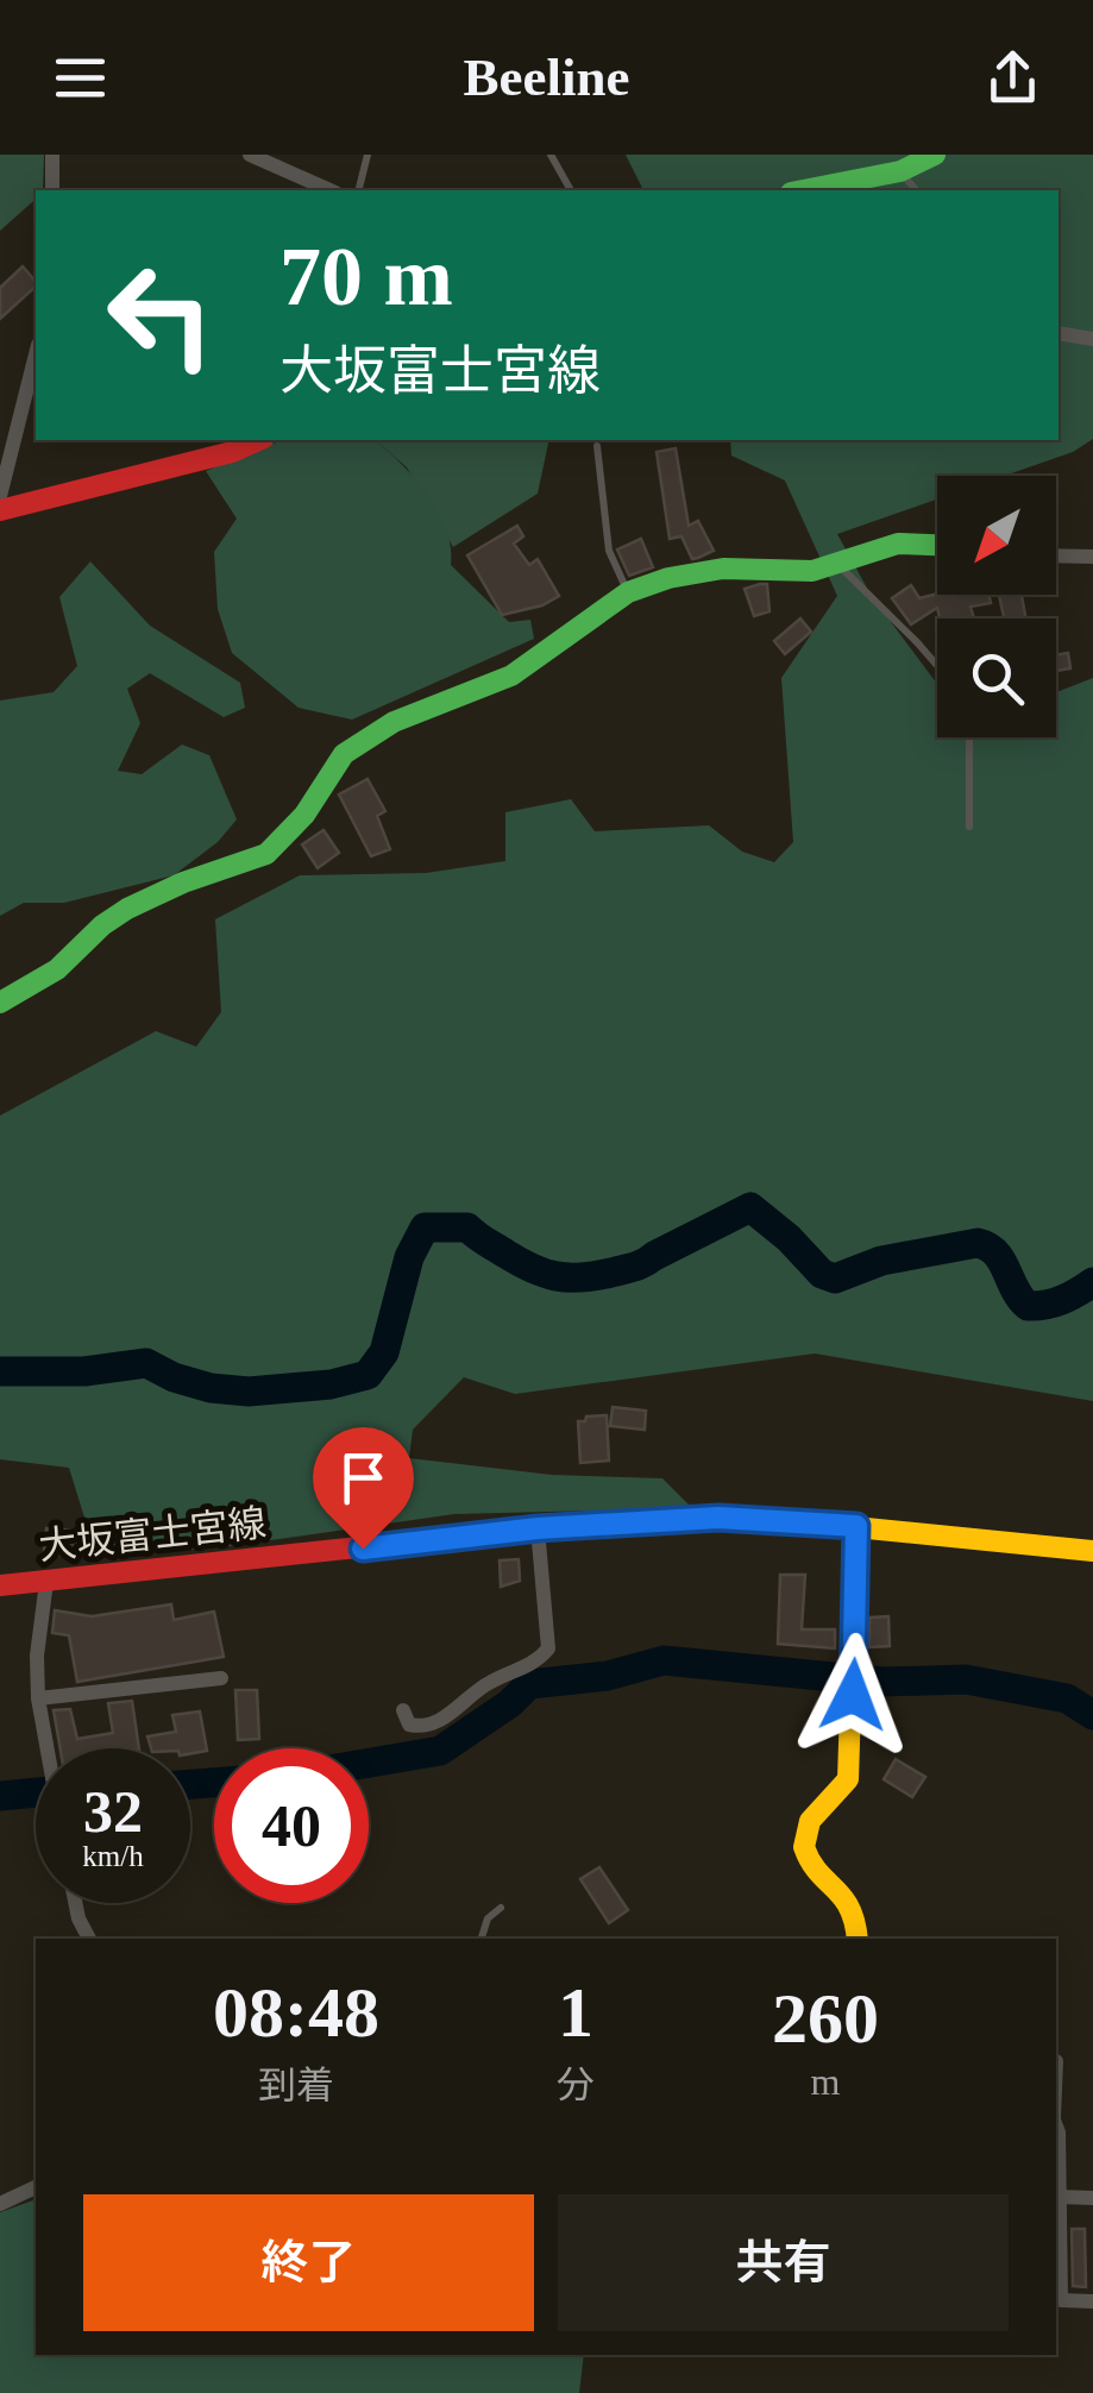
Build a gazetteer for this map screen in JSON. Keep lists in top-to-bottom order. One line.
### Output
{"streets":{"street":["大坂富士宮線"]},"north":"bottom left","page":{"header":"Beeline","turn":["70 m","大坂富士宮線"],"speed":"32 km/h","limit":"40","eta":["08:48","到着","1","分","260","m"],"buttons":["終了","共有"]}}
